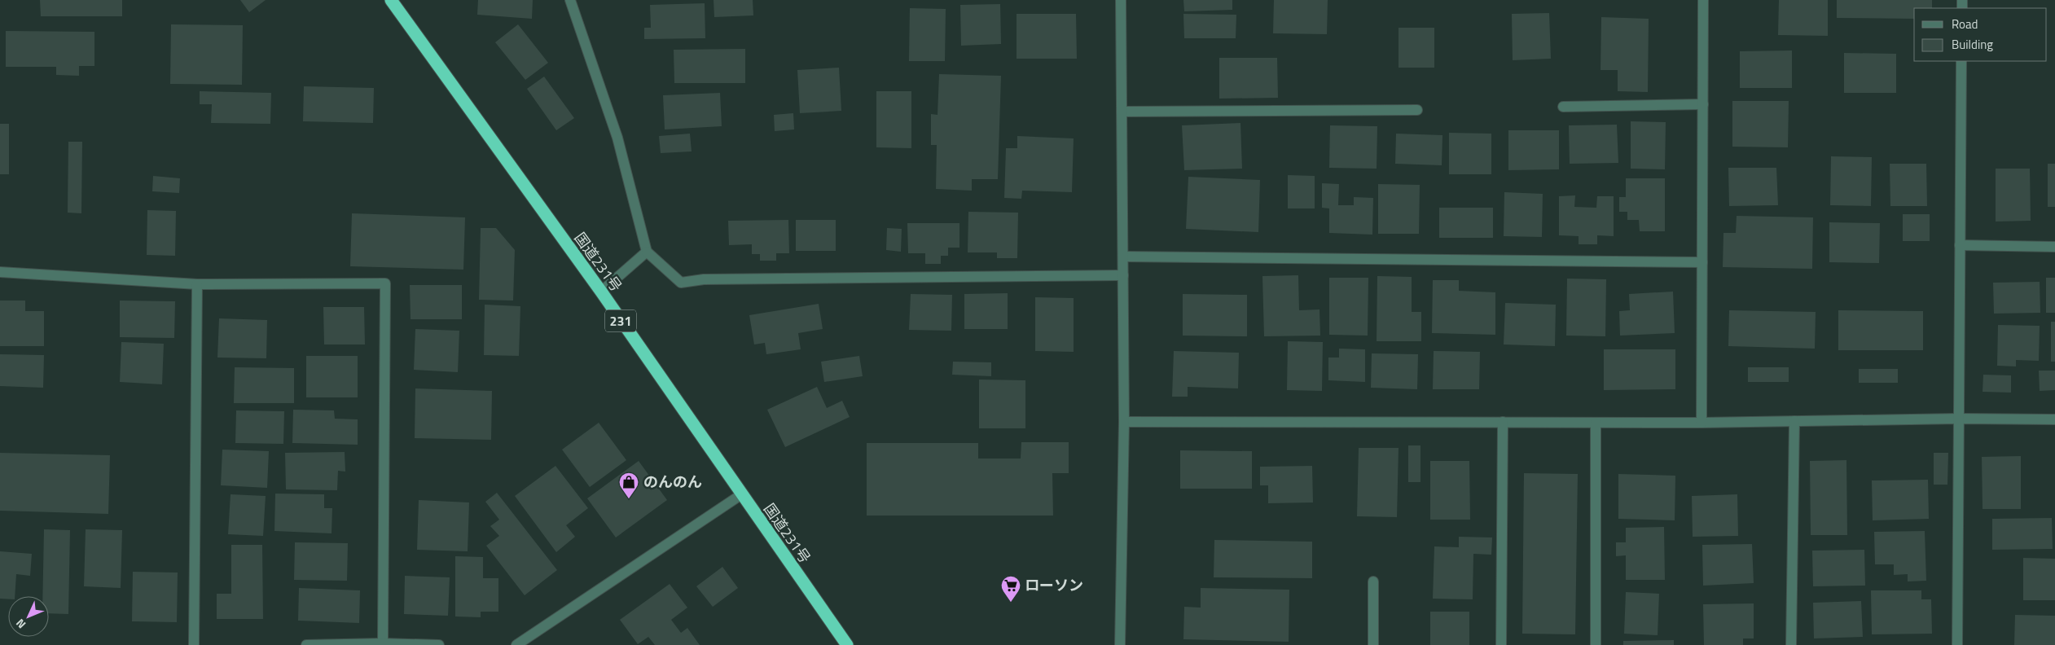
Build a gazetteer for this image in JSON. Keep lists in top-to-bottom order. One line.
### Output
{"streets":{"highway":["国道231号","231"]},"places":{"shop":["のんのん"],"supermarket":["ローソン"]},"legend":["Road","Building"],"north":"bottom left"}
